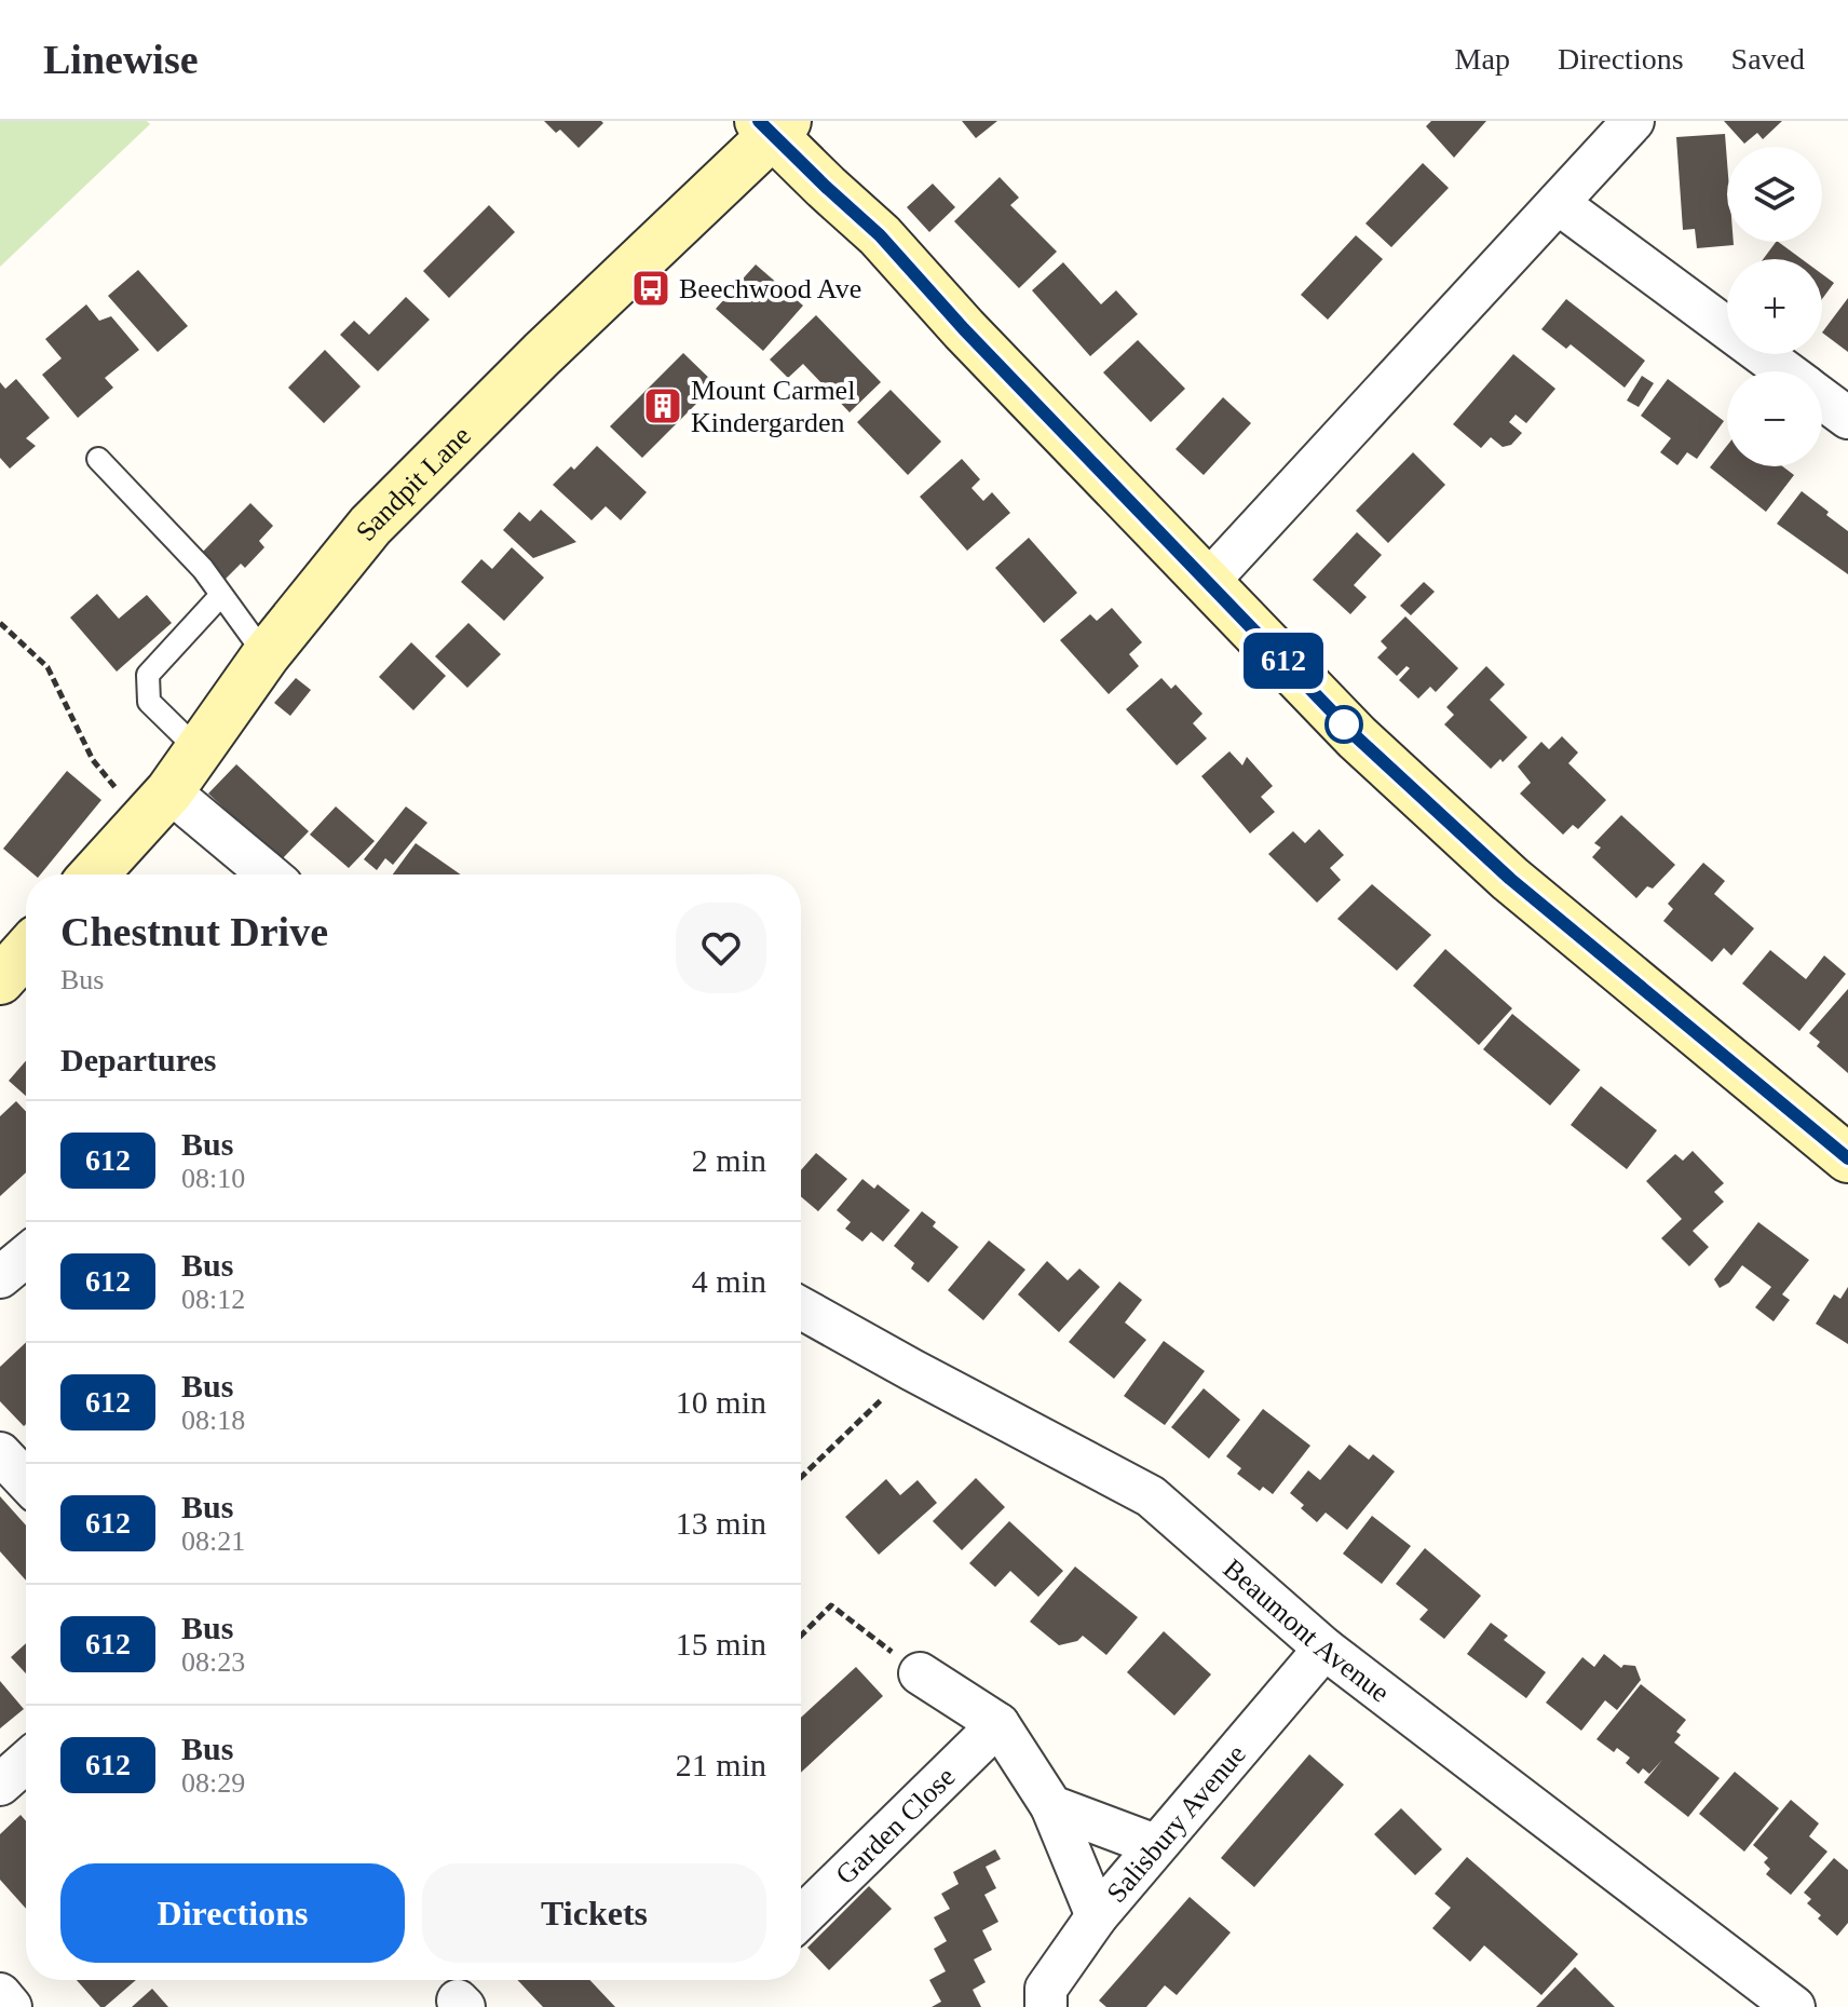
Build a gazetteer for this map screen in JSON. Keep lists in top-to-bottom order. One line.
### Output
{"streets":{"street":["Sandpit Lane","Beaumont Avenue","Salisbury Avenue","Garden Close"]},"crossings":[["Beaumont Avenue","Salisbury Avenue"]],"places":{"bus stop":["Beechwood Ave"],"building":["Mount Carmel Kindergarden"]},"lines":["bus line 612"],"page":{"header":"Linewise","nav":["Map","Directions","Saved"],"on_map":"612","map_buttons":["+","−"],"heading":[["Chestnut Drive","Bus"],"Departures"],"list":[{"mark":"612","name":"Bus","note":"08:10","value":"2 min"},{"mark":"612","name":"Bus","note":"08:12","value":"4 min"},{"mark":"612","name":"Bus","note":"08:18","value":"10 min"},{"mark":"612","name":"Bus","note":"08:21","value":"13 min"},{"mark":"612","name":"Bus","note":"08:23","value":"15 min"},{"mark":"612","name":"Bus","note":"08:29","value":"21 min"}],"buttons":["Directions","Tickets"]}}
